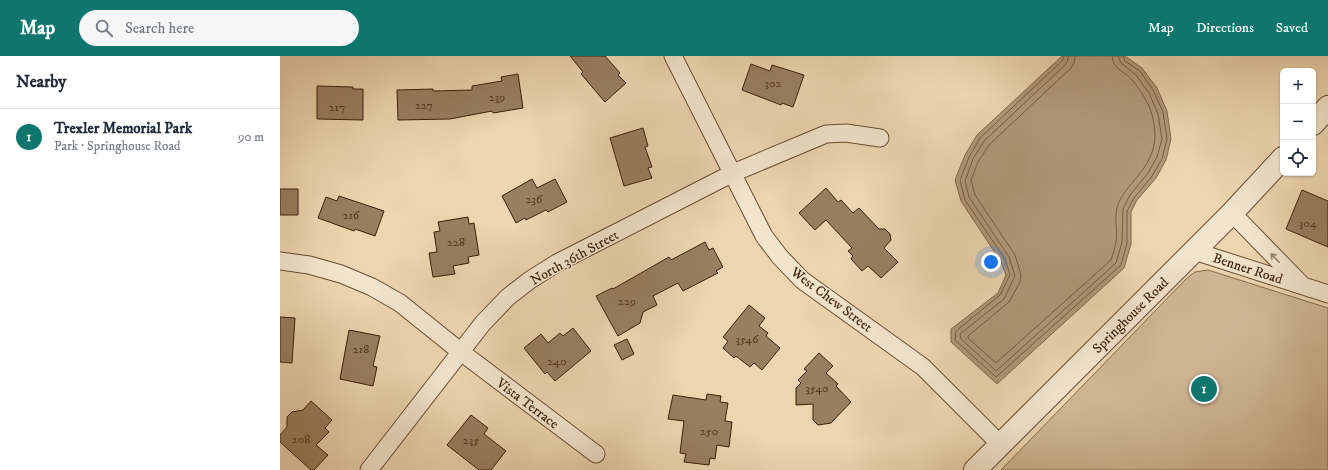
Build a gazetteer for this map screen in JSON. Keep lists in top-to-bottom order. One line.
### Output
{"streets":{"street":["North 36th Street","Benner Road","West Chew Street","Springhouse Road","Vista Terrace"]},"crossings":[["North 36th Street","West Chew Street"],["North 36th Street","Vista Terrace"],["Benner Road","Springhouse Road"],["West Chew Street","Springhouse Road"]],"one_way":["Benner Road"],"house_numbers":["302","239","227","217","236","216","304","228","229","3546","218","240","3540","250","208","235"],"page":{"header":"Map","search":"Search here","nav":["Map","Directions","Saved"],"heading":"Nearby","map_buttons":["+","−"],"list":[{"mark":"1","name":"Trexler Memorial Park","note":"Park · Springhouse Road","value":"90 m"}],"pins":"1"}}
